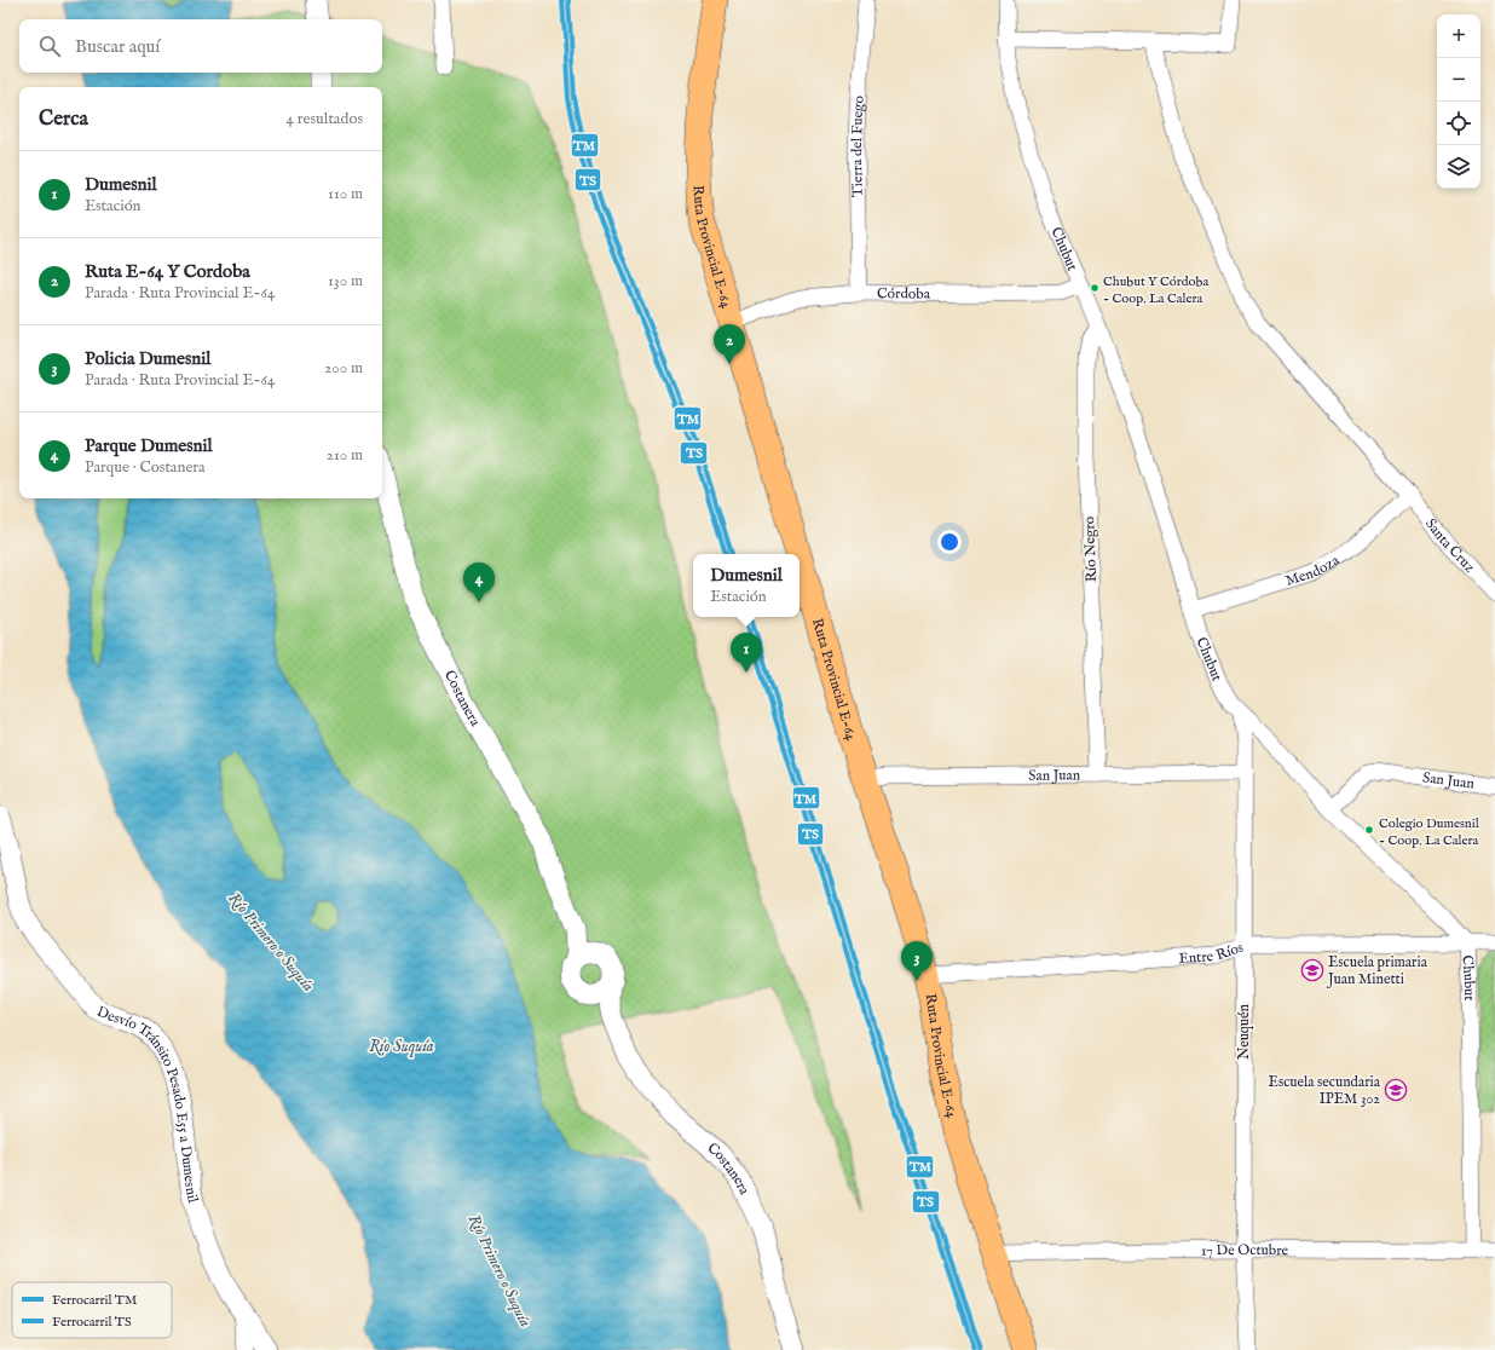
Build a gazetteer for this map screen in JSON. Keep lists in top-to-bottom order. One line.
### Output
{"streets":{"main road":["Ruta Provincial E-64"],"street":["Tierra del Fuego","Chubut","Córdoba","Santa Cruz","Río Negro","Mendoza","Costanera","San Juan","Entre Ríos","Neuquén","Desvío Tránsito Pesado E55 a Dumesnil","17 De Octubre"]},"crossings":[["Tierra del Fuego","Córdoba"],["Ruta Provincial E-64","Córdoba"],["Ruta Provincial E-64","San Juan"],["Ruta Provincial E-64","Entre Ríos"],["Ruta Provincial E-64","17 De Octubre"],["Chubut","Córdoba"],["Chubut","Río Negro"],["Chubut","Mendoza"],["Chubut","San Juan"],["Chubut","Entre Ríos"],["Chubut","Neuquén"],["Chubut","17 De Octubre"],["Santa Cruz","Mendoza"],["Río Negro","San Juan"],["San Juan","Neuquén"],["Entre Ríos","Neuquén"],["Neuquén","17 De Octubre"]],"water":["Río Primero o Suquía","Río Suquía"],"places":{"other":["Chubut Y Córdoba - Coop. La Calera","Colegio Dumesnil - Coop. La Calera"],"school or university":["Escuela primaria Juan Minetti","Escuela secundaria IPEM 302"]},"lines":["rail line TM","rail line TS"],"legend":["Ferrocarril TM","Ferrocarril TS"],"page":{"map_buttons":["+","−"],"search":"Buscar aquí","heading":["Cerca","4 resultados"],"list":[{"mark":"1","name":"Dumesnil","note":"Estación","value":"110 m"},{"mark":"2","name":"Ruta E-64 Y Cordoba","note":"Parada · Ruta Provincial E-64","value":"130 m"},{"mark":"3","name":"Policia Dumesnil","note":"Parada · Ruta Provincial E-64","value":"200 m"},{"mark":"4","name":"Parque Dumesnil","note":"Parque · Costanera","value":"210 m"}],"pins":["2","4","1","3"],"popup":["Dumesnil","Estación"]}}
